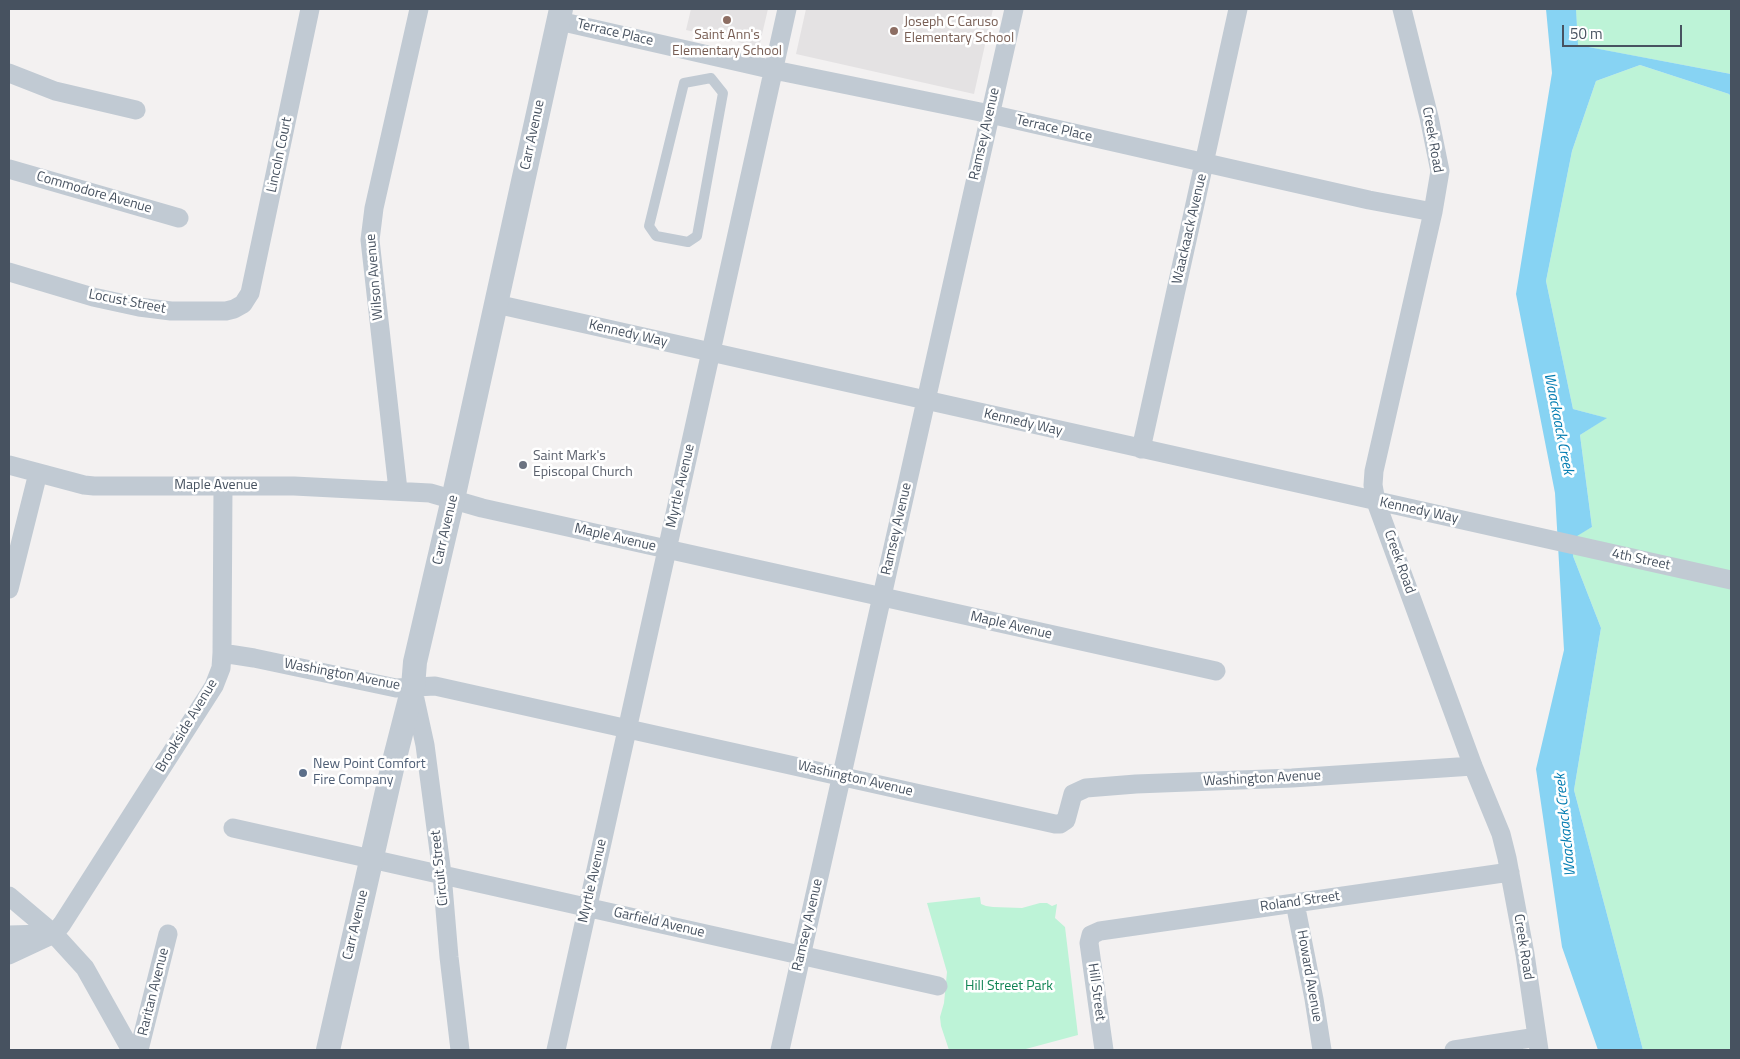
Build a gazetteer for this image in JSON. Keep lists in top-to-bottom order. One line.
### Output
{"streets":{"street":["Terrace Place","Ramsey Avenue","Carr Avenue","Creek Road","Lincoln Court","Commodore Avenue","Waackaack Avenue","Wilson Avenue","Locust Street","Kennedy Way","Maple Avenue","Myrtle Avenue","4th Street","Washington Avenue","Brookside Avenue","Circuit Street","Roland Street","Garfield Avenue","Howard Avenue","Raritan Avenue","Hill Street"]},"crossings":[["Terrace Place","Ramsey Avenue"],["Terrace Place","Carr Avenue"],["Terrace Place","Creek Road"],["Terrace Place","Waackaack Avenue"],["Terrace Place","Myrtle Avenue"],["Ramsey Avenue","Kennedy Way"],["Ramsey Avenue","Maple Avenue"],["Ramsey Avenue","Washington Avenue"],["Ramsey Avenue","Garfield Avenue"],["Carr Avenue","Kennedy Way"],["Carr Avenue","Maple Avenue"],["Carr Avenue","Washington Avenue"],["Carr Avenue","Circuit Street"],["Carr Avenue","Garfield Avenue"],["Creek Road","Kennedy Way"],["Creek Road","Washington Avenue"],["Creek Road","Roland Street"],["Lincoln Court","Locust Street"],["Waackaack Avenue","Kennedy Way"],["Wilson Avenue","Maple Avenue"],["Kennedy Way","Myrtle Avenue"],["Kennedy Way","4th Street"],["Maple Avenue","Myrtle Avenue"],["Maple Avenue","Brookside Avenue"],["Myrtle Avenue","Washington Avenue"],["Myrtle Avenue","Garfield Avenue"],["Washington Avenue","Brookside Avenue"],["Washington Avenue","Circuit Street"],["Circuit Street","Garfield Avenue"],["Roland Street","Howard Avenue"],["Roland Street","Hill Street"]],"water":["Waackaack Creek"],"parks":["Hill Street Park"],"places":["Saint Ann's Elementary School","Joseph C Caruso Elementary School","Saint Mark's Episcopal Church","New Point Comfort Fire Company"],"scale_bar":"50 m"}
